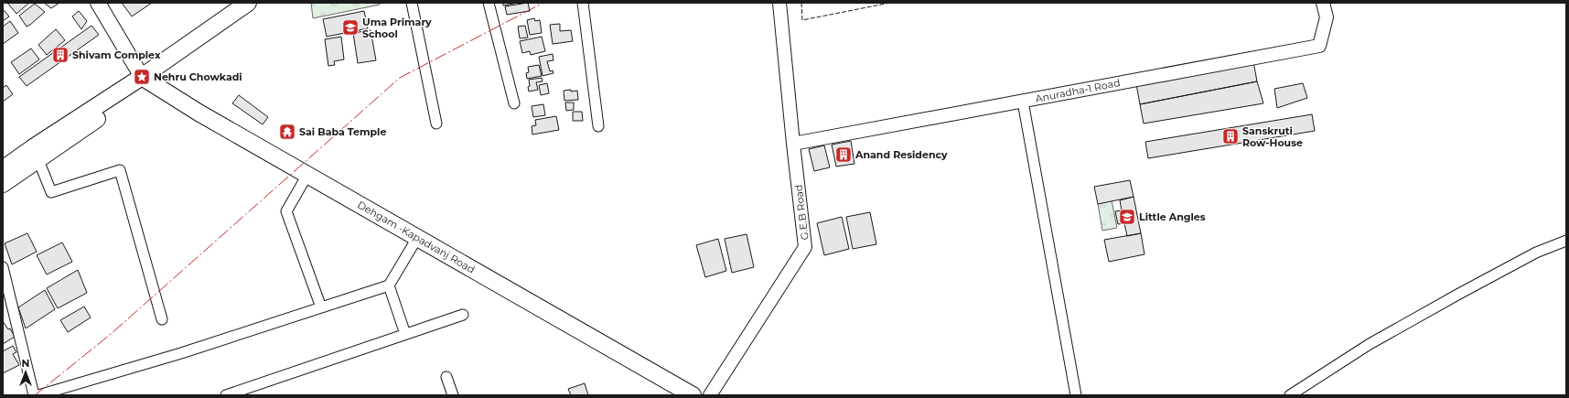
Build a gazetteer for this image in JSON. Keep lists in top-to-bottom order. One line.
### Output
{"streets":{"main road":["Dehgam -Kapadvanj Road"],"street":["Anuradha-1 Road","G.E.B Road"]},"crossings":[["Anuradha-1 Road","G.E.B Road"]],"places":{"school or university":["Uma Primary School","Little Angles"],"building":["Shivam Complex","Sanskruti Row-House","Anand Residency"],"place":["Nehru Chowkadi"],"temple":["Sai Baba Temple"]},"north":"top"}
